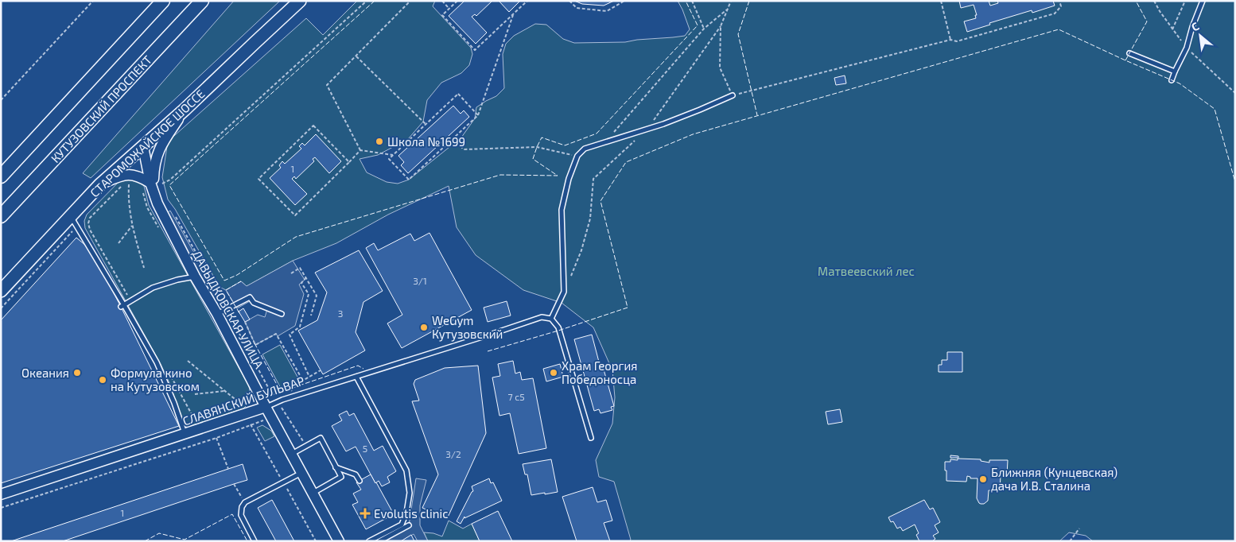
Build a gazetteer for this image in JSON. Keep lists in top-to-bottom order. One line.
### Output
{"streets":{"main road":["КУТУЗОВСКИЙ ПРОСПЕКТ","СТАРОМОЖАЙСКОЕ ШОССЕ"],"street":["ДАВЫДКОВСКАЯ УЛИЦА","СЛАВЯНСКИЙ БУЛЬВАР"]},"crossings":[["СТАРОМОЖАЙСКОЕ ШОССЕ","ДАВЫДКОВСКАЯ УЛИЦА"],["ДАВЫДКОВСКАЯ УЛИЦА","СЛАВЯНСКИЙ БУЛЬВАР"]],"parks":["Матвеевский лес"],"places":{"other":["Школа №1699","WeGym Кутузовский","Океания","Храм Георгия Победоносца","Формула кино на Кутузовском","Ближняя (Кунцевская) дача И.В. Сталина"],"health":["Evolutis clinic"]},"house_numbers":["1","3/1","3","7 с5","5","3/2","1"],"north":"top left"}
